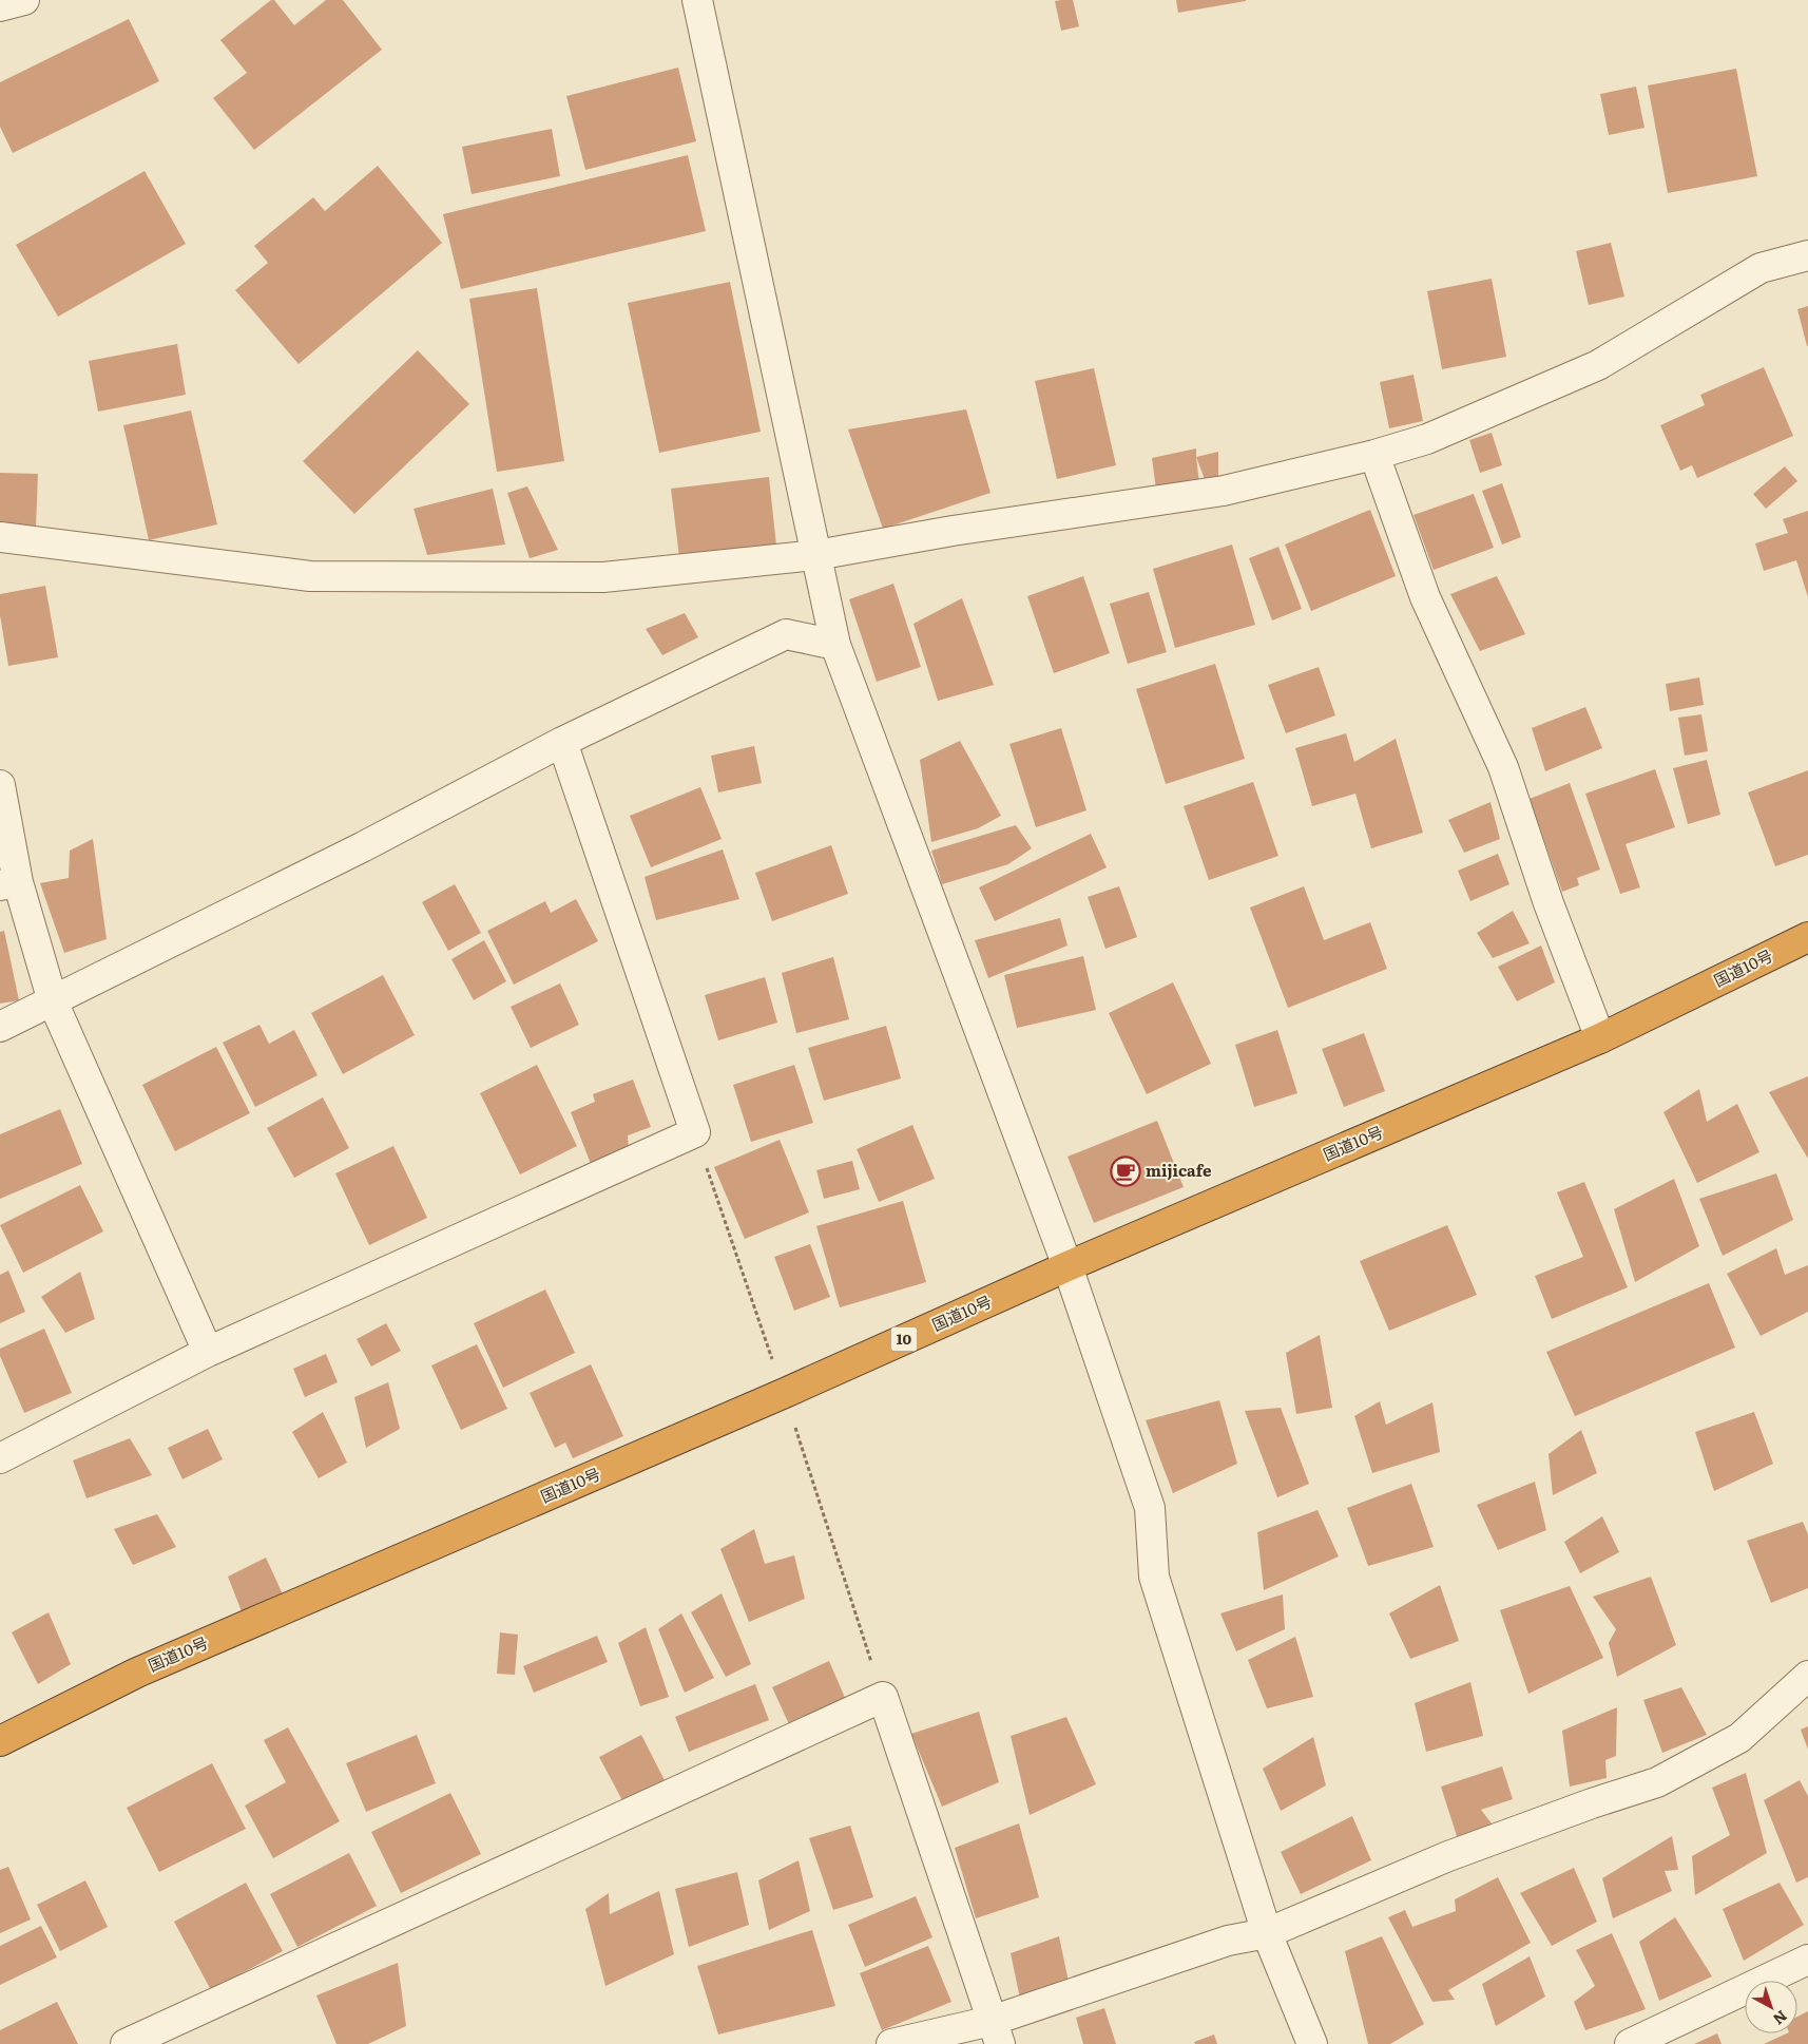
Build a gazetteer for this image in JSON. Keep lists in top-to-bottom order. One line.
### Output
{"streets":{"highway":["国道10号","10"]},"places":{"cafe":["mijicafe"]},"north":"bottom right"}
